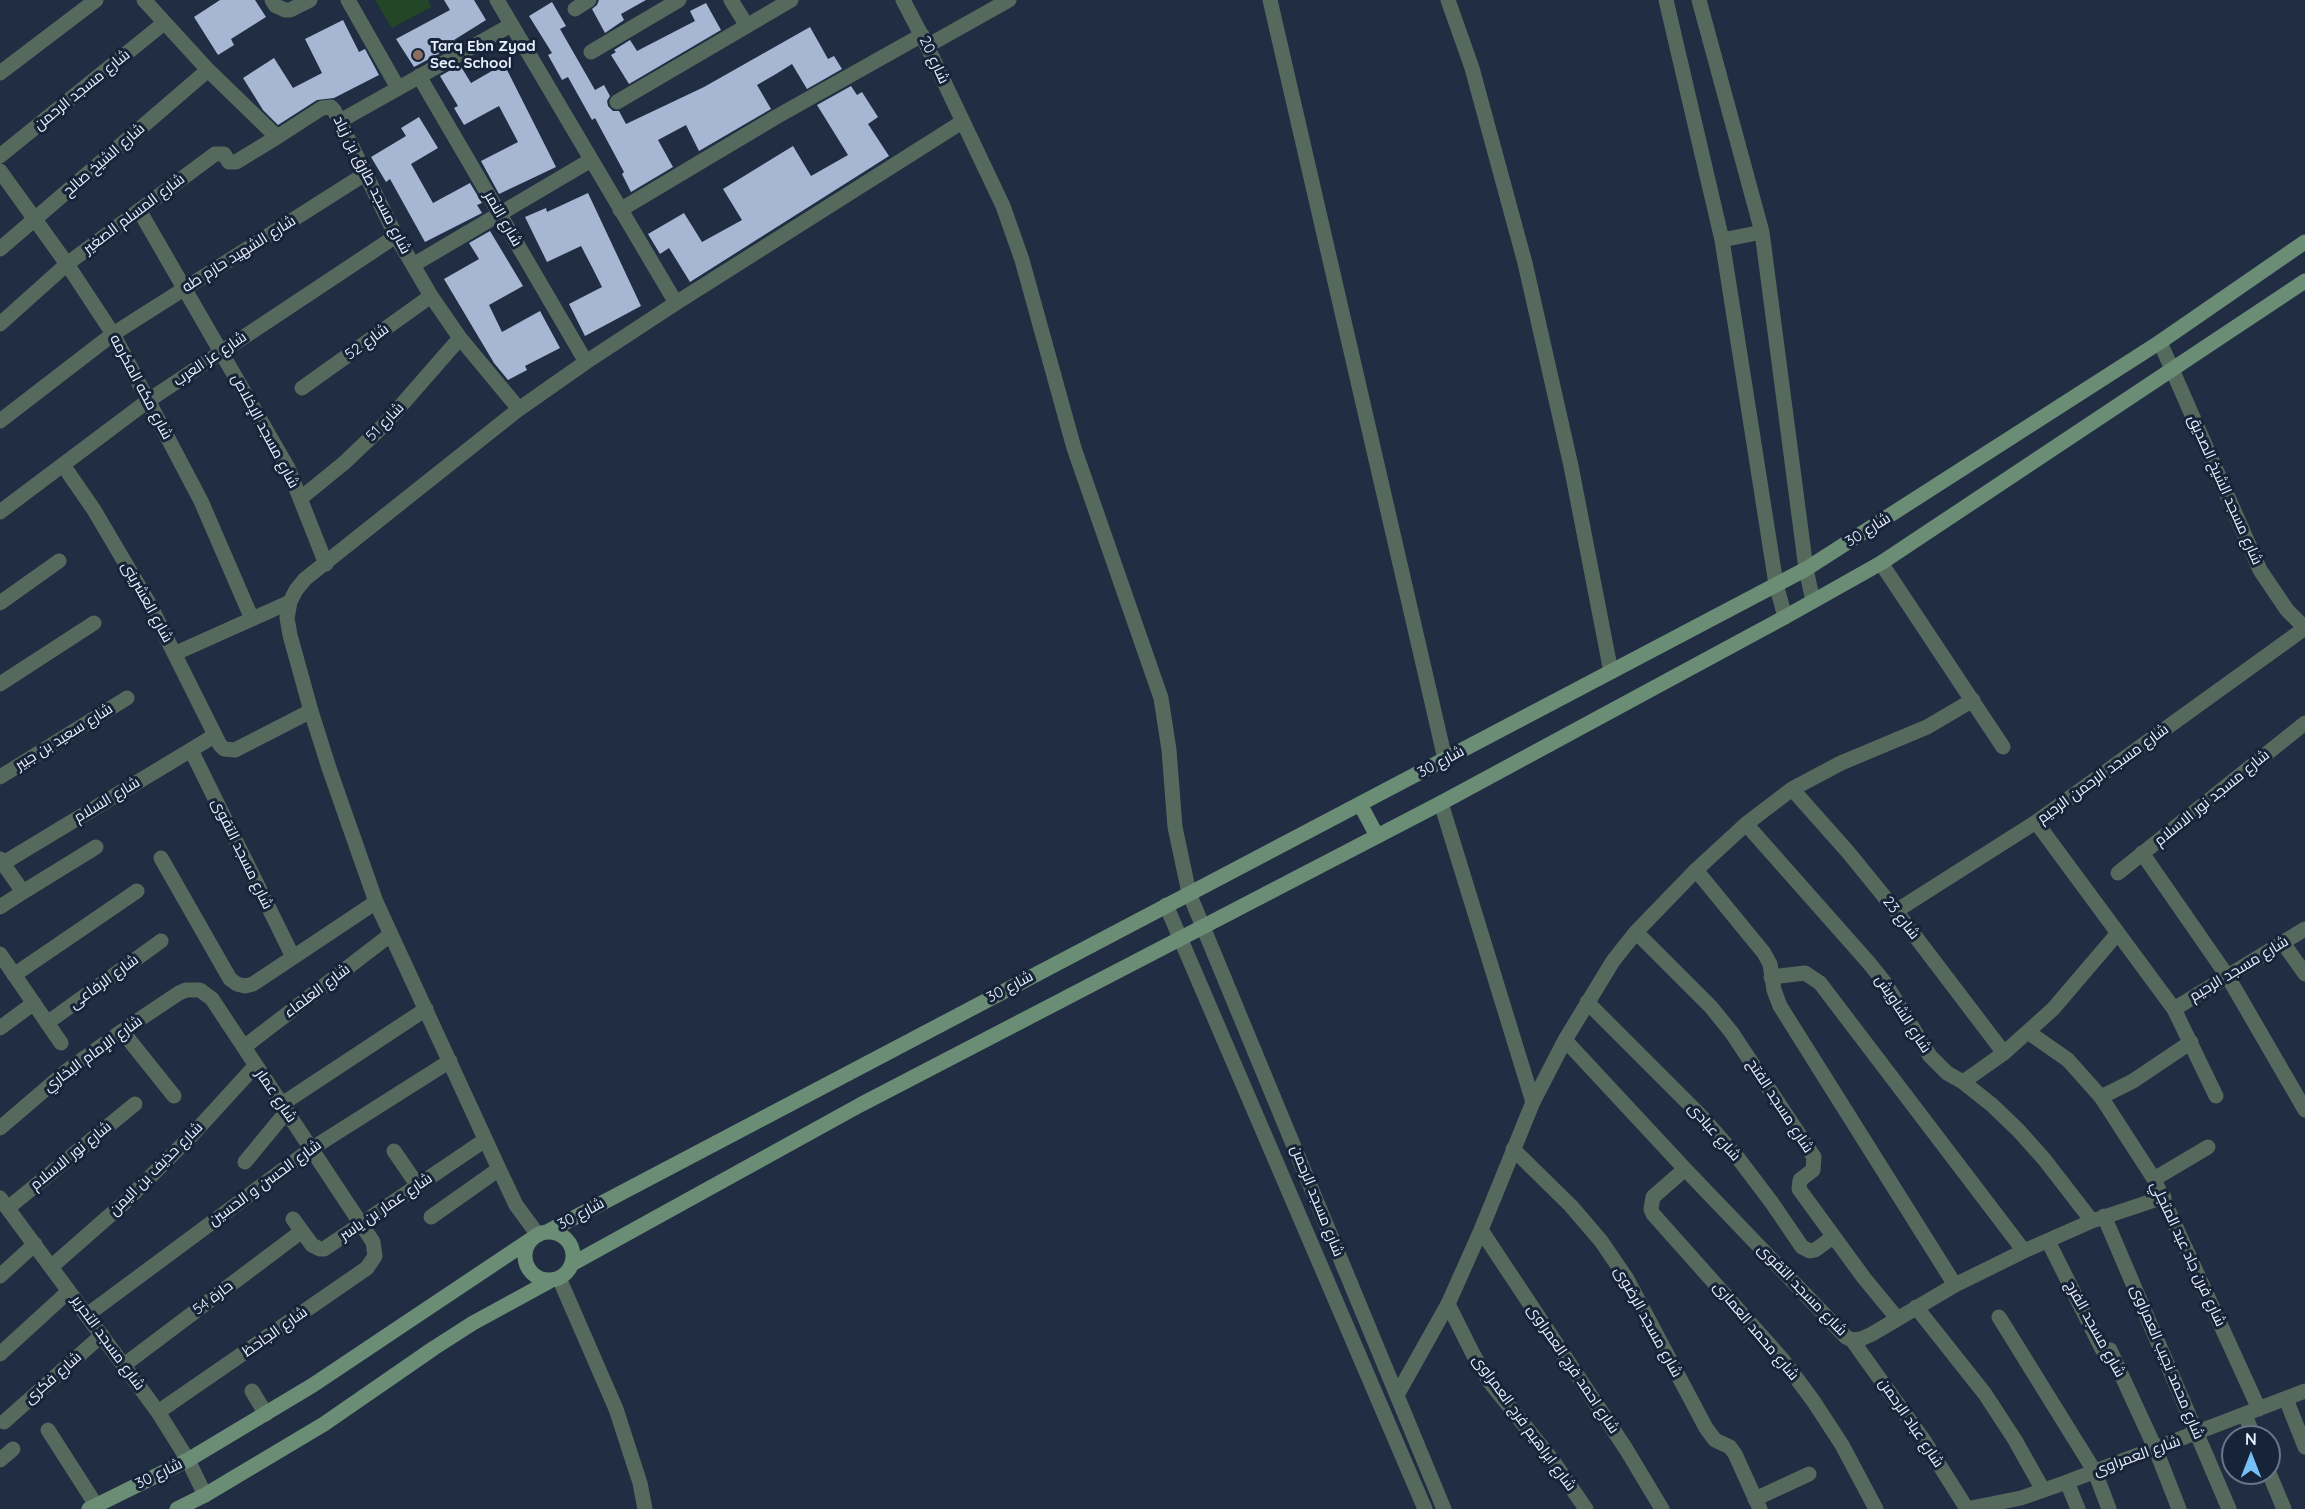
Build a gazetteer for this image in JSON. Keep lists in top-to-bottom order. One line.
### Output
{"streets":{"street":["شارع 20","شارع مسجد الرحمن","شارع الشيخ صالح","شارع مسجد طارق بن زياد","شارع المسلم الصغير","شارع النمر","شارع الشهيد حازم طه","شارع 52","شارع عز العرب","شارع مكه المكرمه","شارع 51","شارع مسجد الإخلاص","شارع مسجد الشيخ الصديق","شارع 30","شارع العشرينى","شارع سعيد بن جبير","شارع مسجد الرحمن الرحيم","شارع مسجد نور الاسلام","شارع السلام","شارع مسجد التقوى","شارع 23","شارع مسجد الرحيم","شارع الرفاعى","شارع العلماء","شارع الشاويش","شارع الإمام البخاري","شارع عمار","شارع مسجد الفتح","شارع عبادى","شارع نور الاسلام","شارع حذيف بن اليمن","شارع الحسن و الحسين","شارع عمار بن ياسر","شارع فرن جاد عبد المتجلي","حارة 54","شارع مسجد الرضوى","شارع مسجد الفرج","شارع محمد العمارى","شارع الجاحظ","شارع مسجد التحرير","شارع محمد نجيب العمراوى","شارع احمد فرج العمراوى","شارع فكرى","شارع ابراهيم فرج العمراوى","شارع عباد الرحمن","شارع العمراوى"]},"crossings":[["شارع 20","شارع مسجد الرحمن"],["شارع 20","شارع 30"],["شارع مسجد الرحمن","شارع 30"],["شارع الشيخ صالح","شارع مكه المكرمه"],["شارع مسجد طارق بن زياد","شارع المسلم الصغير"],["شارع مسجد طارق بن زياد","شارع الشهيد حازم طه"],["شارع مسجد طارق بن زياد","شارع 52"],["شارع مسجد طارق بن زياد","شارع عز العرب"],["شارع مسجد طارق بن زياد","شارع 51"],["شارع المسلم الصغير","شارع مكه المكرمه"],["شارع المسلم الصغير","شارع مسجد الإخلاص"],["شارع الشهيد حازم طه","شارع مكه المكرمه"],["شارع الشهيد حازم طه","شارع مسجد الإخلاص"],["شارع عز العرب","شارع مكه المكرمه"],["شارع عز العرب","شارع مسجد الإخلاص"],["شارع عز العرب","شارع العشرينى"],["شارع 51","شارع مسجد الإخلاص"],["شارع مسجد الشيخ الصديق","شارع 30"],["شارع مسجد الشيخ الصديق","شارع مسجد الرحمن الرحيم"],["شارع 30","شارع مسجد التحرير"],["شارع العشرينى","شارع السلام"],["شارع مسجد الرحمن الرحيم","شارع 23"],["شارع السلام","شارع مسجد التقوى"],["شارع مسجد التقوى","شارع الشاويش"],["شارع مسجد التقوى","شارع مسجد الفتح"],["شارع مسجد التقوى","شارع فرن جاد عبد المتجلي"],["شارع مسجد التقوى","شارع مسجد الفرج"],["شارع مسجد التقوى","شارع محمد العمارى"],["شارع مسجد التقوى","شارع محمد نجيب العمراوى"],["شارع مسجد التقوى","شارع عباد الرحمن"],["شارع العلماء","شارع عمار"],["شارع الشاويش","شارع محمد نجيب العمراوى"],["شارع الإمام البخاري","شارع عمار"],["شارع عمار","شارع حذيف بن اليمن"],["شارع عمار","شارع الحسن و الحسين"],["شارع عمار","شارع عمار بن ياسر"],["شارع عمار","شارع الجاحظ"],["شارع مسجد الفتح","شارع عبادى"],["شارع نور الاسلام","شارع مسجد التحرير"],["شارع حذيف بن اليمن","شارع مسجد التحرير"],["شارع الحسن و الحسين","شارع مسجد التحرير"],["شارع عمار بن ياسر","حارة 54"],["شارع فرن جاد عبد المتجلي","شارع العمراوى"],["حارة 54","شارع مسجد التحرير"],["شارع مسجد الفرج","شارع العمراوى"],["شارع الجاحظ","شارع مسجد التحرير"],["شارع مسجد التحرير","شارع فكرى"],["شارع محمد نجيب العمراوى","شارع العمراوى"],["شارع عباد الرحمن","شارع العمراوى"]],"places":["Tarq Ebn Zyad Sec. School"],"north":"top"}
